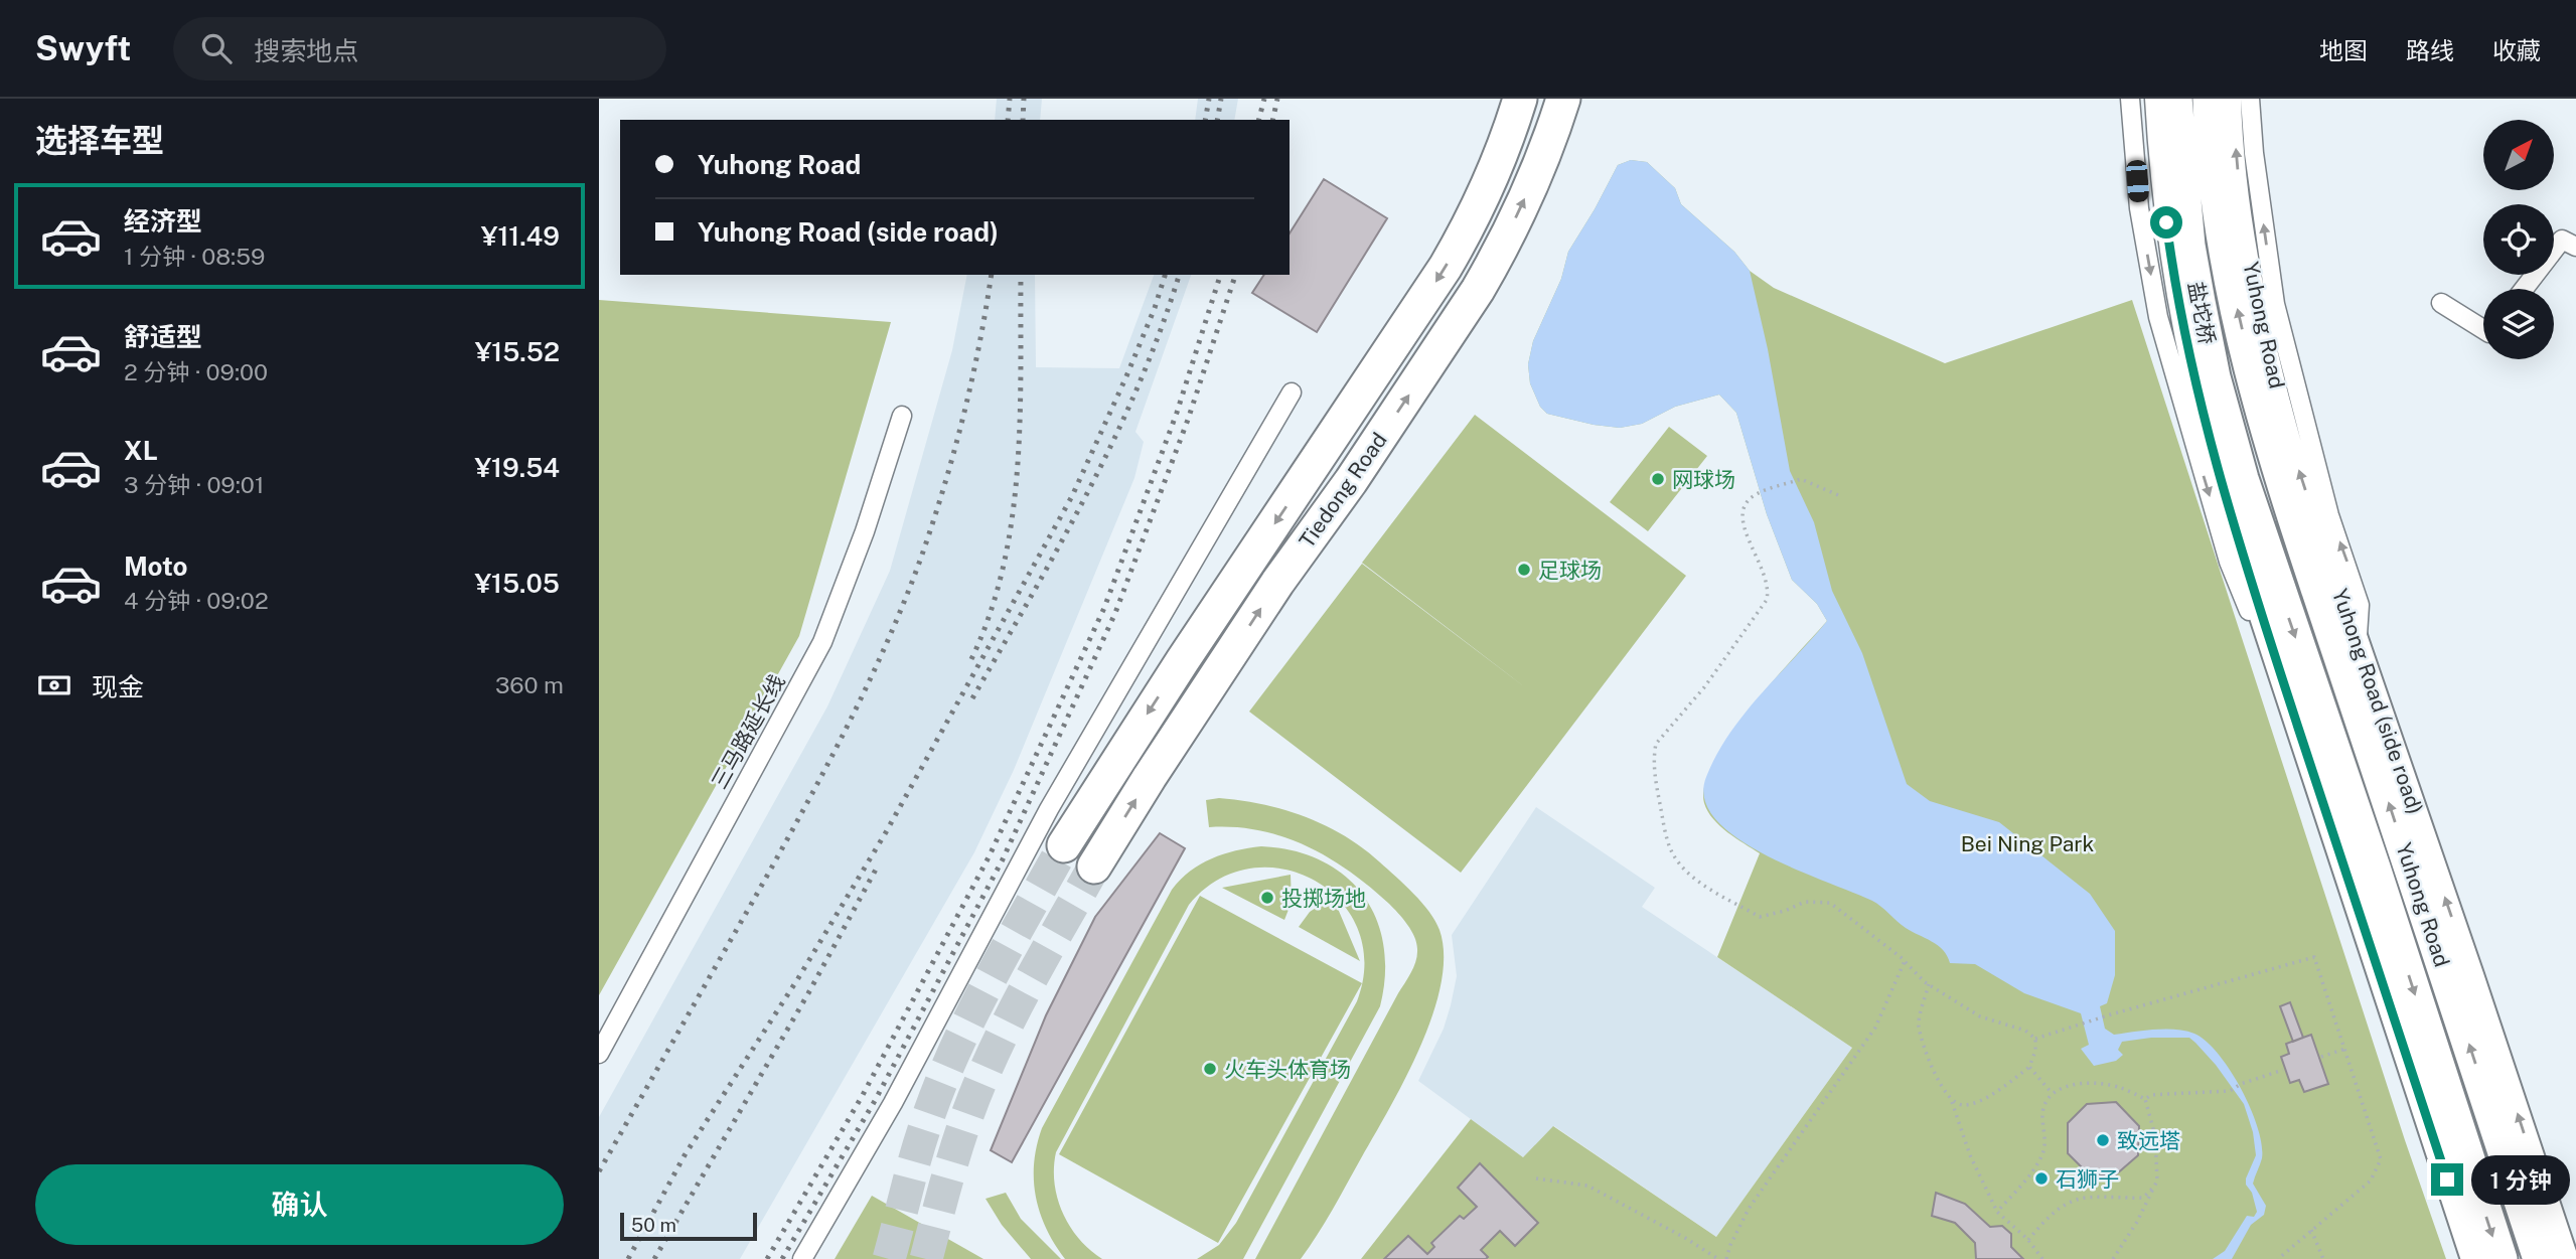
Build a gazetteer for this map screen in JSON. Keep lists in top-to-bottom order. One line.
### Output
{"streets":{"highway":["盐坨桥","Yuhong Road","Tiedong Road"],"main road":["Yuhong Road (side road)"],"street":["三马路延长线"]},"crossings":[["盐坨桥","Yuhong Road"],["盐坨桥","Yuhong Road (side road)"],["Yuhong Road","Yuhong Road (side road)"]],"parks":["Bei Ning Park"],"places":["网球场","足球场","投掷场地","火车头体育场","致远塔","石狮子"],"scale_bar":"50 m","north":"top right","page":{"header":"Swyft","search":"搜索地点","nav":["地图","路线","收藏"],"heading":"选择车型","banner":["Yuhong Road","Yuhong Road (side road)"],"list":[{"name":"经济型","note":"1 分钟 · 08:59","value":"¥11.49"},{"name":"舒适型","note":"2 分钟 · 09:00","value":"¥15.52"},{"name":"XL","note":"3 分钟 · 09:01","value":"¥19.54"},{"name":"Moto","note":"4 分钟 · 09:02","value":"¥15.05"}],"pay":["现金","360 m"],"buttons":"确认","bubble":"1 分钟","scale":"50 m"}}
